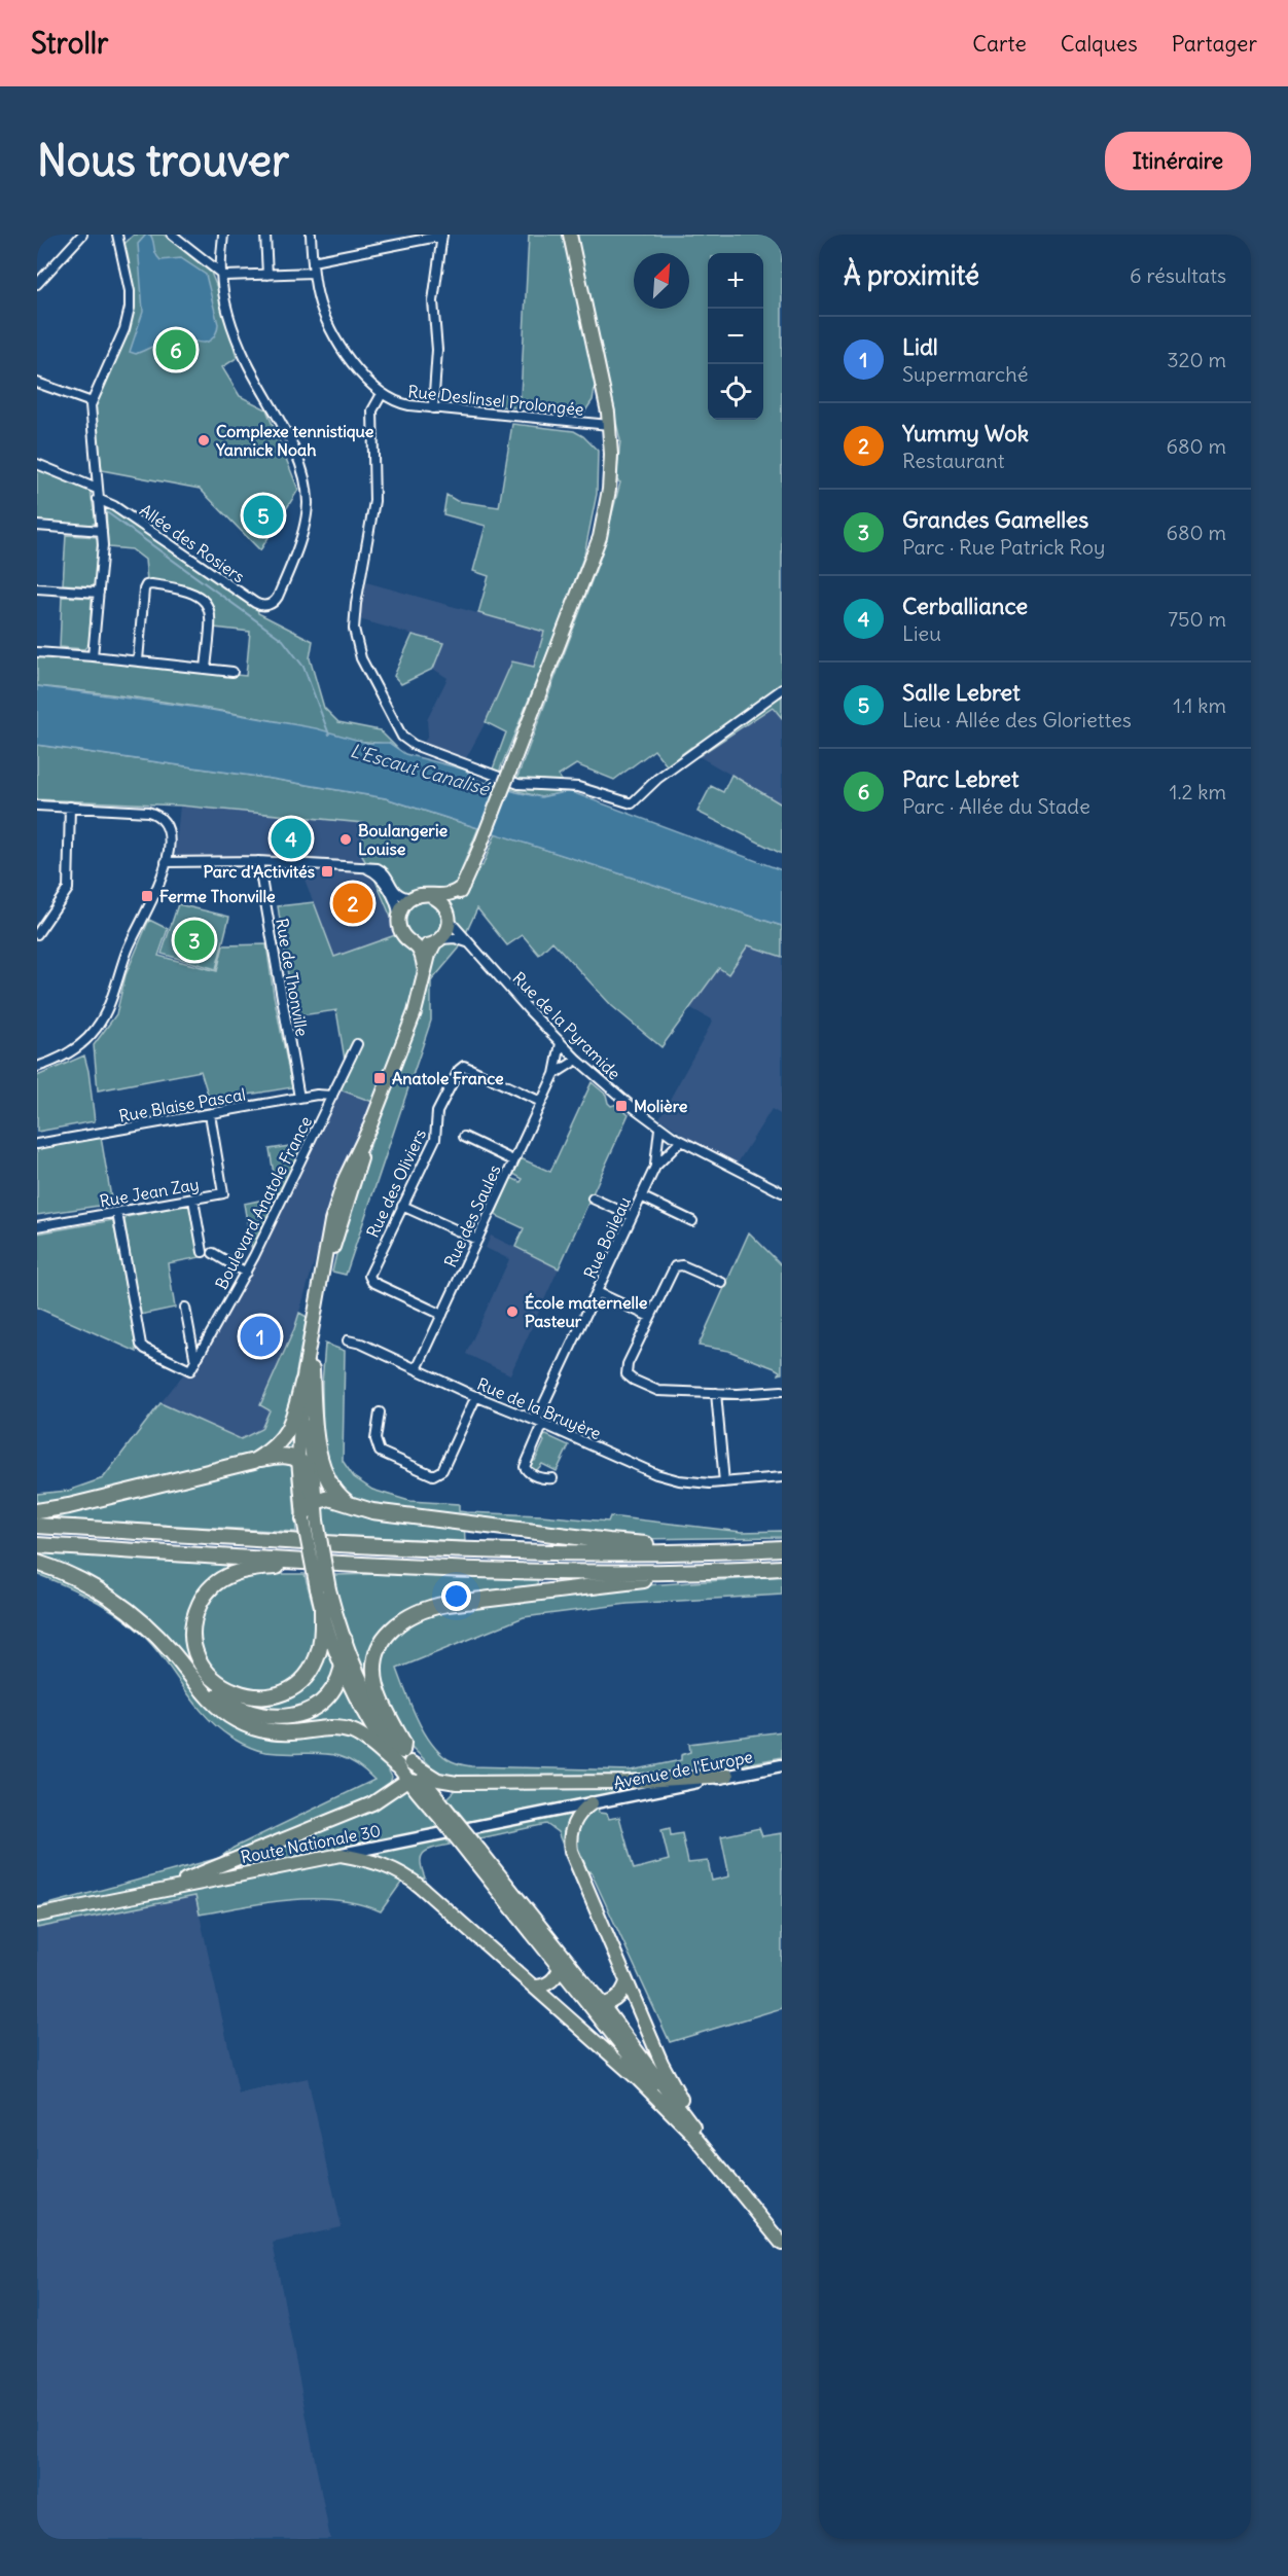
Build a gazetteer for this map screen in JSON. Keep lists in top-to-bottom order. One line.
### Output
{"streets":{"main road":["Avenue de l'Europe","Route Nationale 30"],"street":["Rue Deslinsel Prolongée","Allée des Rosiers","Rue de Thonville","Rue de la Pyramide","Rue Blaise Pascal","Rue des Oliviers","Rue Jean Zay","Boulevard Anatole France","Rue des Saules","Rue Boileau","Rue de la Bruyère"]},"crossings":[["Rue de Thonville","Rue Blaise Pascal"],["Rue de la Pyramide","Rue des Saules"],["Rue de la Pyramide","Rue Boileau"],["Rue Blaise Pascal","Rue Jean Zay"],["Rue Blaise Pascal","Boulevard Anatole France"],["Rue des Oliviers","Rue des Saules"],["Rue Jean Zay","Boulevard Anatole France"],["Rue des Saules","Rue de la Bruyère"],["Rue Boileau","Rue de la Bruyère"],["Avenue de l'Europe","Route Nationale 30"]],"water":["L'Escaut Canalisé"],"places":{"other":["Complexe tennistique Yannick Noah","Boulangerie Louise","École maternelle Pasteur"],"transit":["Parc d'Activités","Ferme Thonville","Anatole France","Molière"]},"north":"top right","page":{"header":"Strollr","nav":["Carte","Calques","Partager"],"buttons":"Itinéraire","title":"Nous trouver","heading":["À proximité","6 résultats"],"map_buttons":["+","−"],"list":[{"mark":"1","name":"Lidl","note":"Supermarché","value":"320 m"},{"mark":"2","name":"Yummy Wok","note":"Restaurant","value":"680 m"},{"mark":"3","name":"Grandes Gamelles","note":"Parc · Rue Patrick Roy","value":"680 m"},{"mark":"4","name":"Cerballiance","note":"Lieu","value":"750 m"},{"mark":"5","name":"Salle Lebret","note":"Lieu · Allée des Gloriettes","value":"1.1 km"},{"mark":"6","name":"Parc Lebret","note":"Parc · Allée du Stade","value":"1.2 km"}],"pins":["6","5","4","2","3","1"]}}
